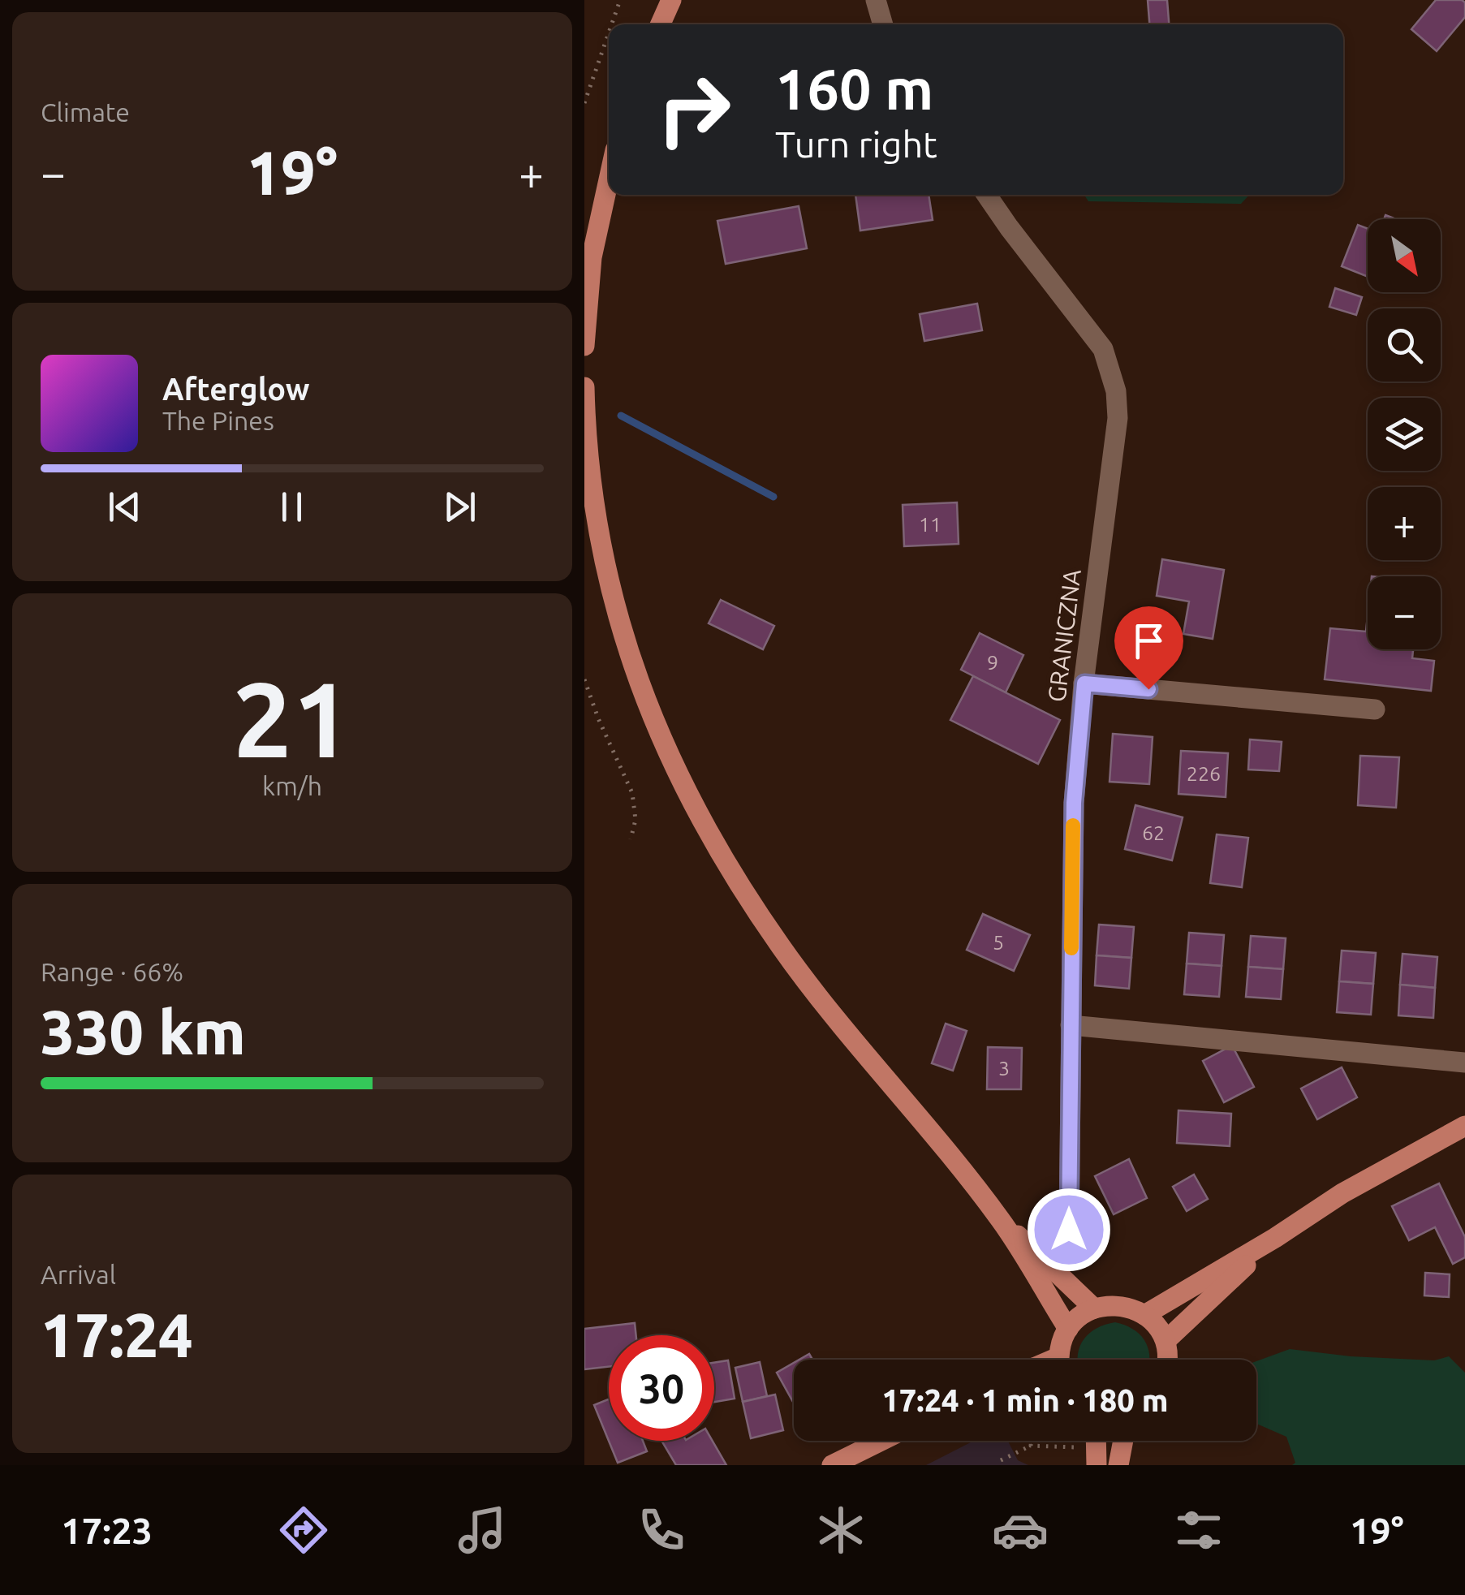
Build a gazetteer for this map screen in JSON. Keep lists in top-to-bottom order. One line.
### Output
{"streets":{"street":["GRANICZNA"]},"house_numbers":["11","9","226","62","5","3"],"north":"bottom right","page":{"tile":["Climate",["21","km/h"],["Range · 66%","330 km"],["Arrival","17:24"]],"turn":["160 m","Turn right"],"heat":["−","19°","+"],"map_buttons":["+","−"],"song":["Afterglow","The Pines"],"limit":"30","trip":"17:24 · 1 min · 180 m","tabs":["17:23","19°"]}}
